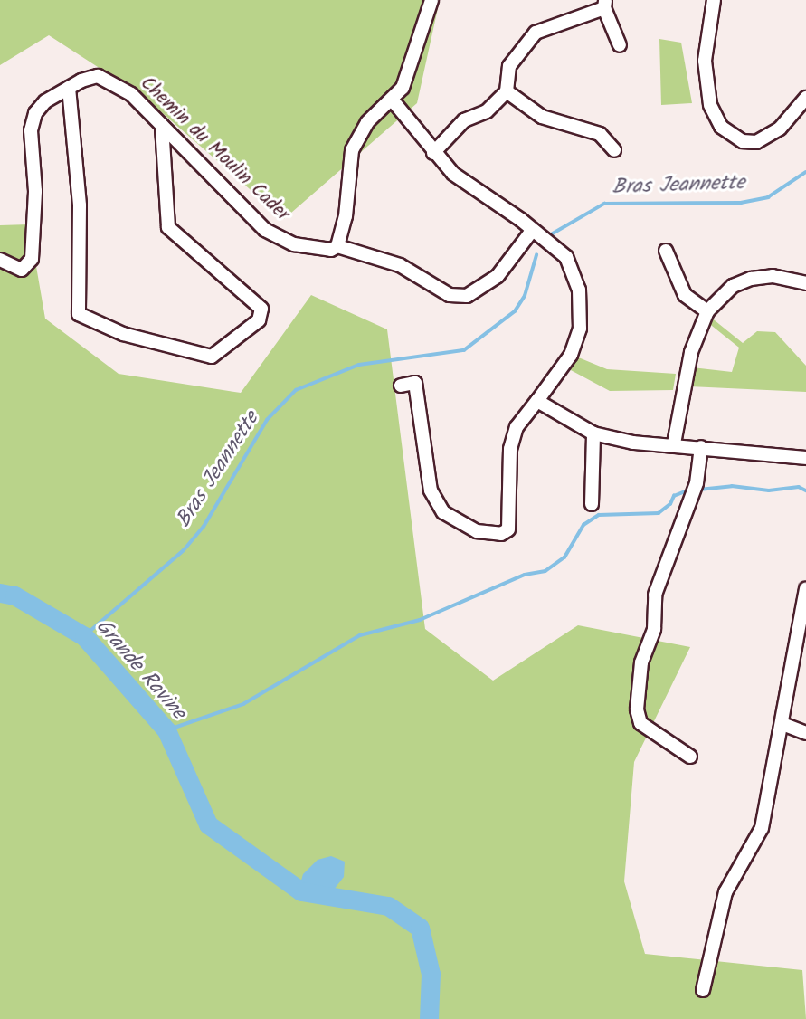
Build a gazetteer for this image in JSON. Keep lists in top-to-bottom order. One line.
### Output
{"streets":{"street":["Chemin du Moulin Cader"]},"water":["Bras Jeannette","Grande Ravine"]}
